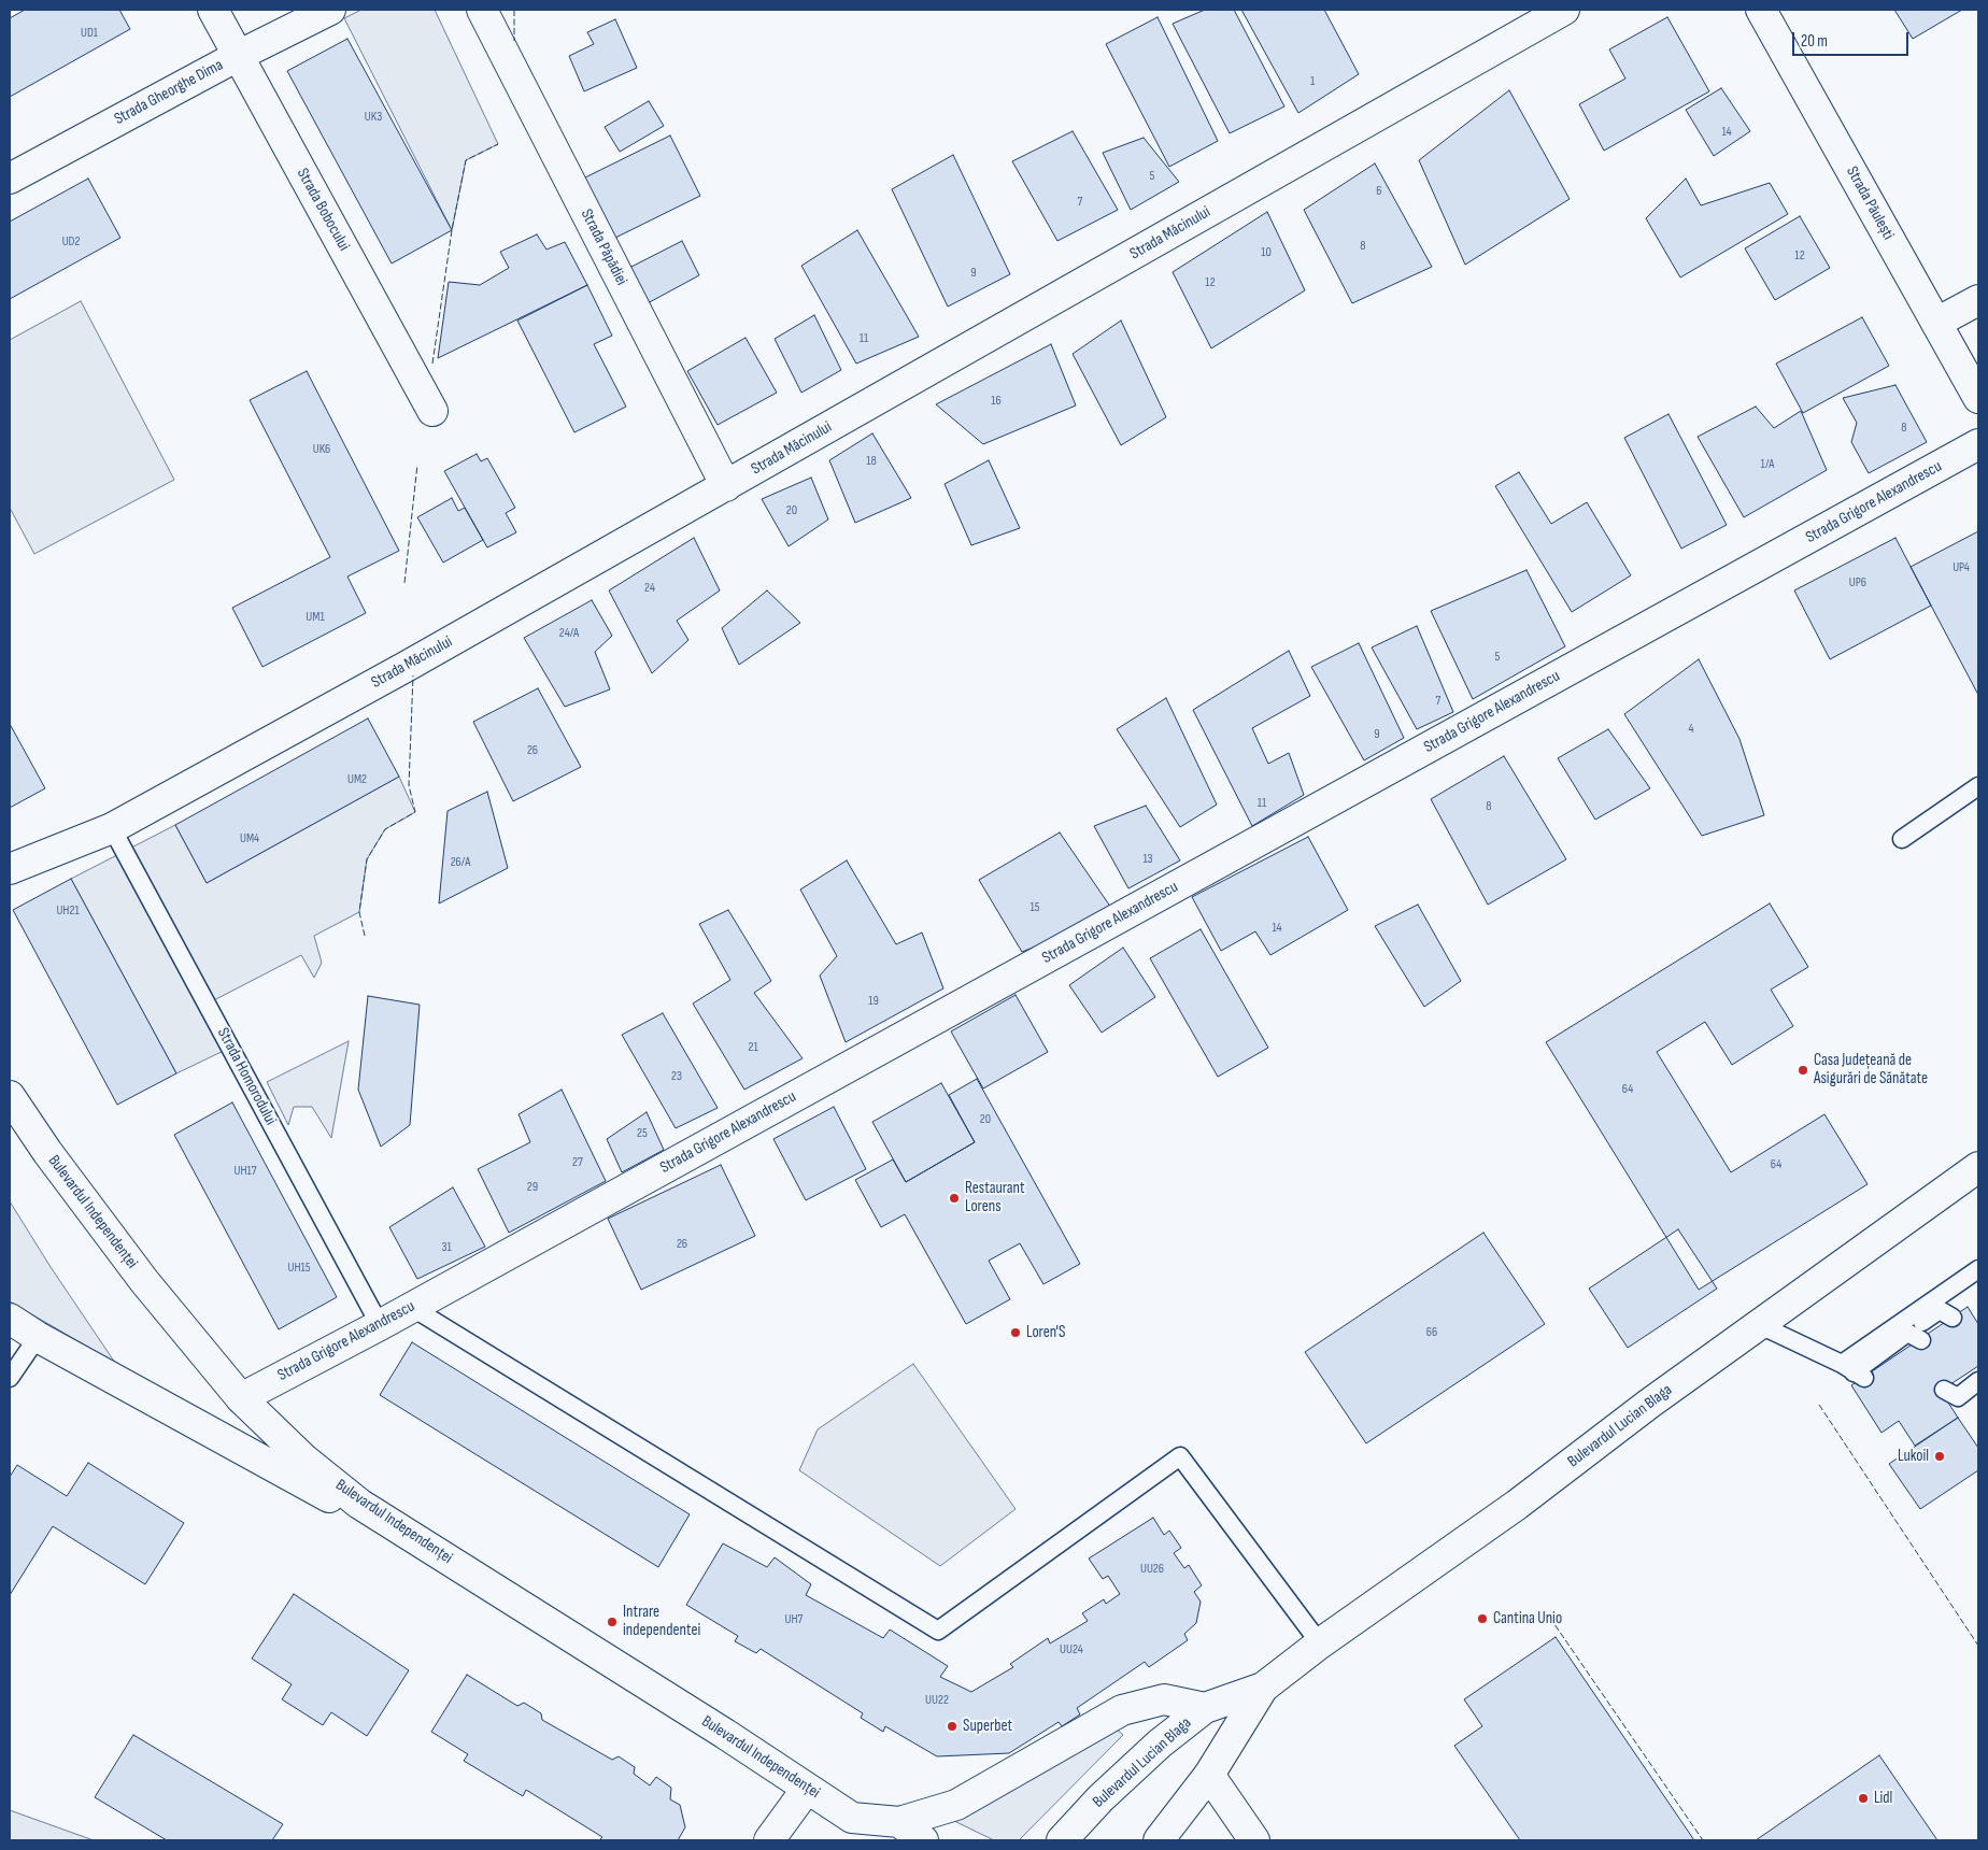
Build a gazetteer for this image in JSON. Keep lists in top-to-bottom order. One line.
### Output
{"streets":{"street":["Strada Gheorghe Dima","Strada Păulești","Strada Bobocului","Strada Măcinului","Strada Păpădiei","Strada Grigore Alexandrescu","Bulevardul Independenței","Bulevardul Lucian Blaga"],"lane":["Strada Homorodului"]},"crossings":[["Strada Gheorghe Dima","Strada Bobocului"],["Strada Măcinului","Strada Păpădiei"],["Strada Măcinului","Strada Homorodului"],["Strada Grigore Alexandrescu","Strada Homorodului"],["Strada Grigore Alexandrescu","Bulevardul Independenței"]],"places":["Casa Județeană de Asigurări de Sănătate","Restaurant Lorens","Loren'S","Lukoil","Cantina Unio","Intrare independentei","Superbet","Lidl"],"house_numbers":["UD1","1","UK3","14","5","6","7","UD2","8","10","12","9","12","11","16","8","UK6","18","1/A","20","UP4","UP6","24","UM1","24/A","5","7","4","9","26","UM2","11","8","UM4","13","26/A","15","UH21","14","19","21","23","64","20","25","27","64","UH17","29","26","31","UH15","66","UU26","UH7","UU24","UU22"],"scale_bar":"20 m"}
